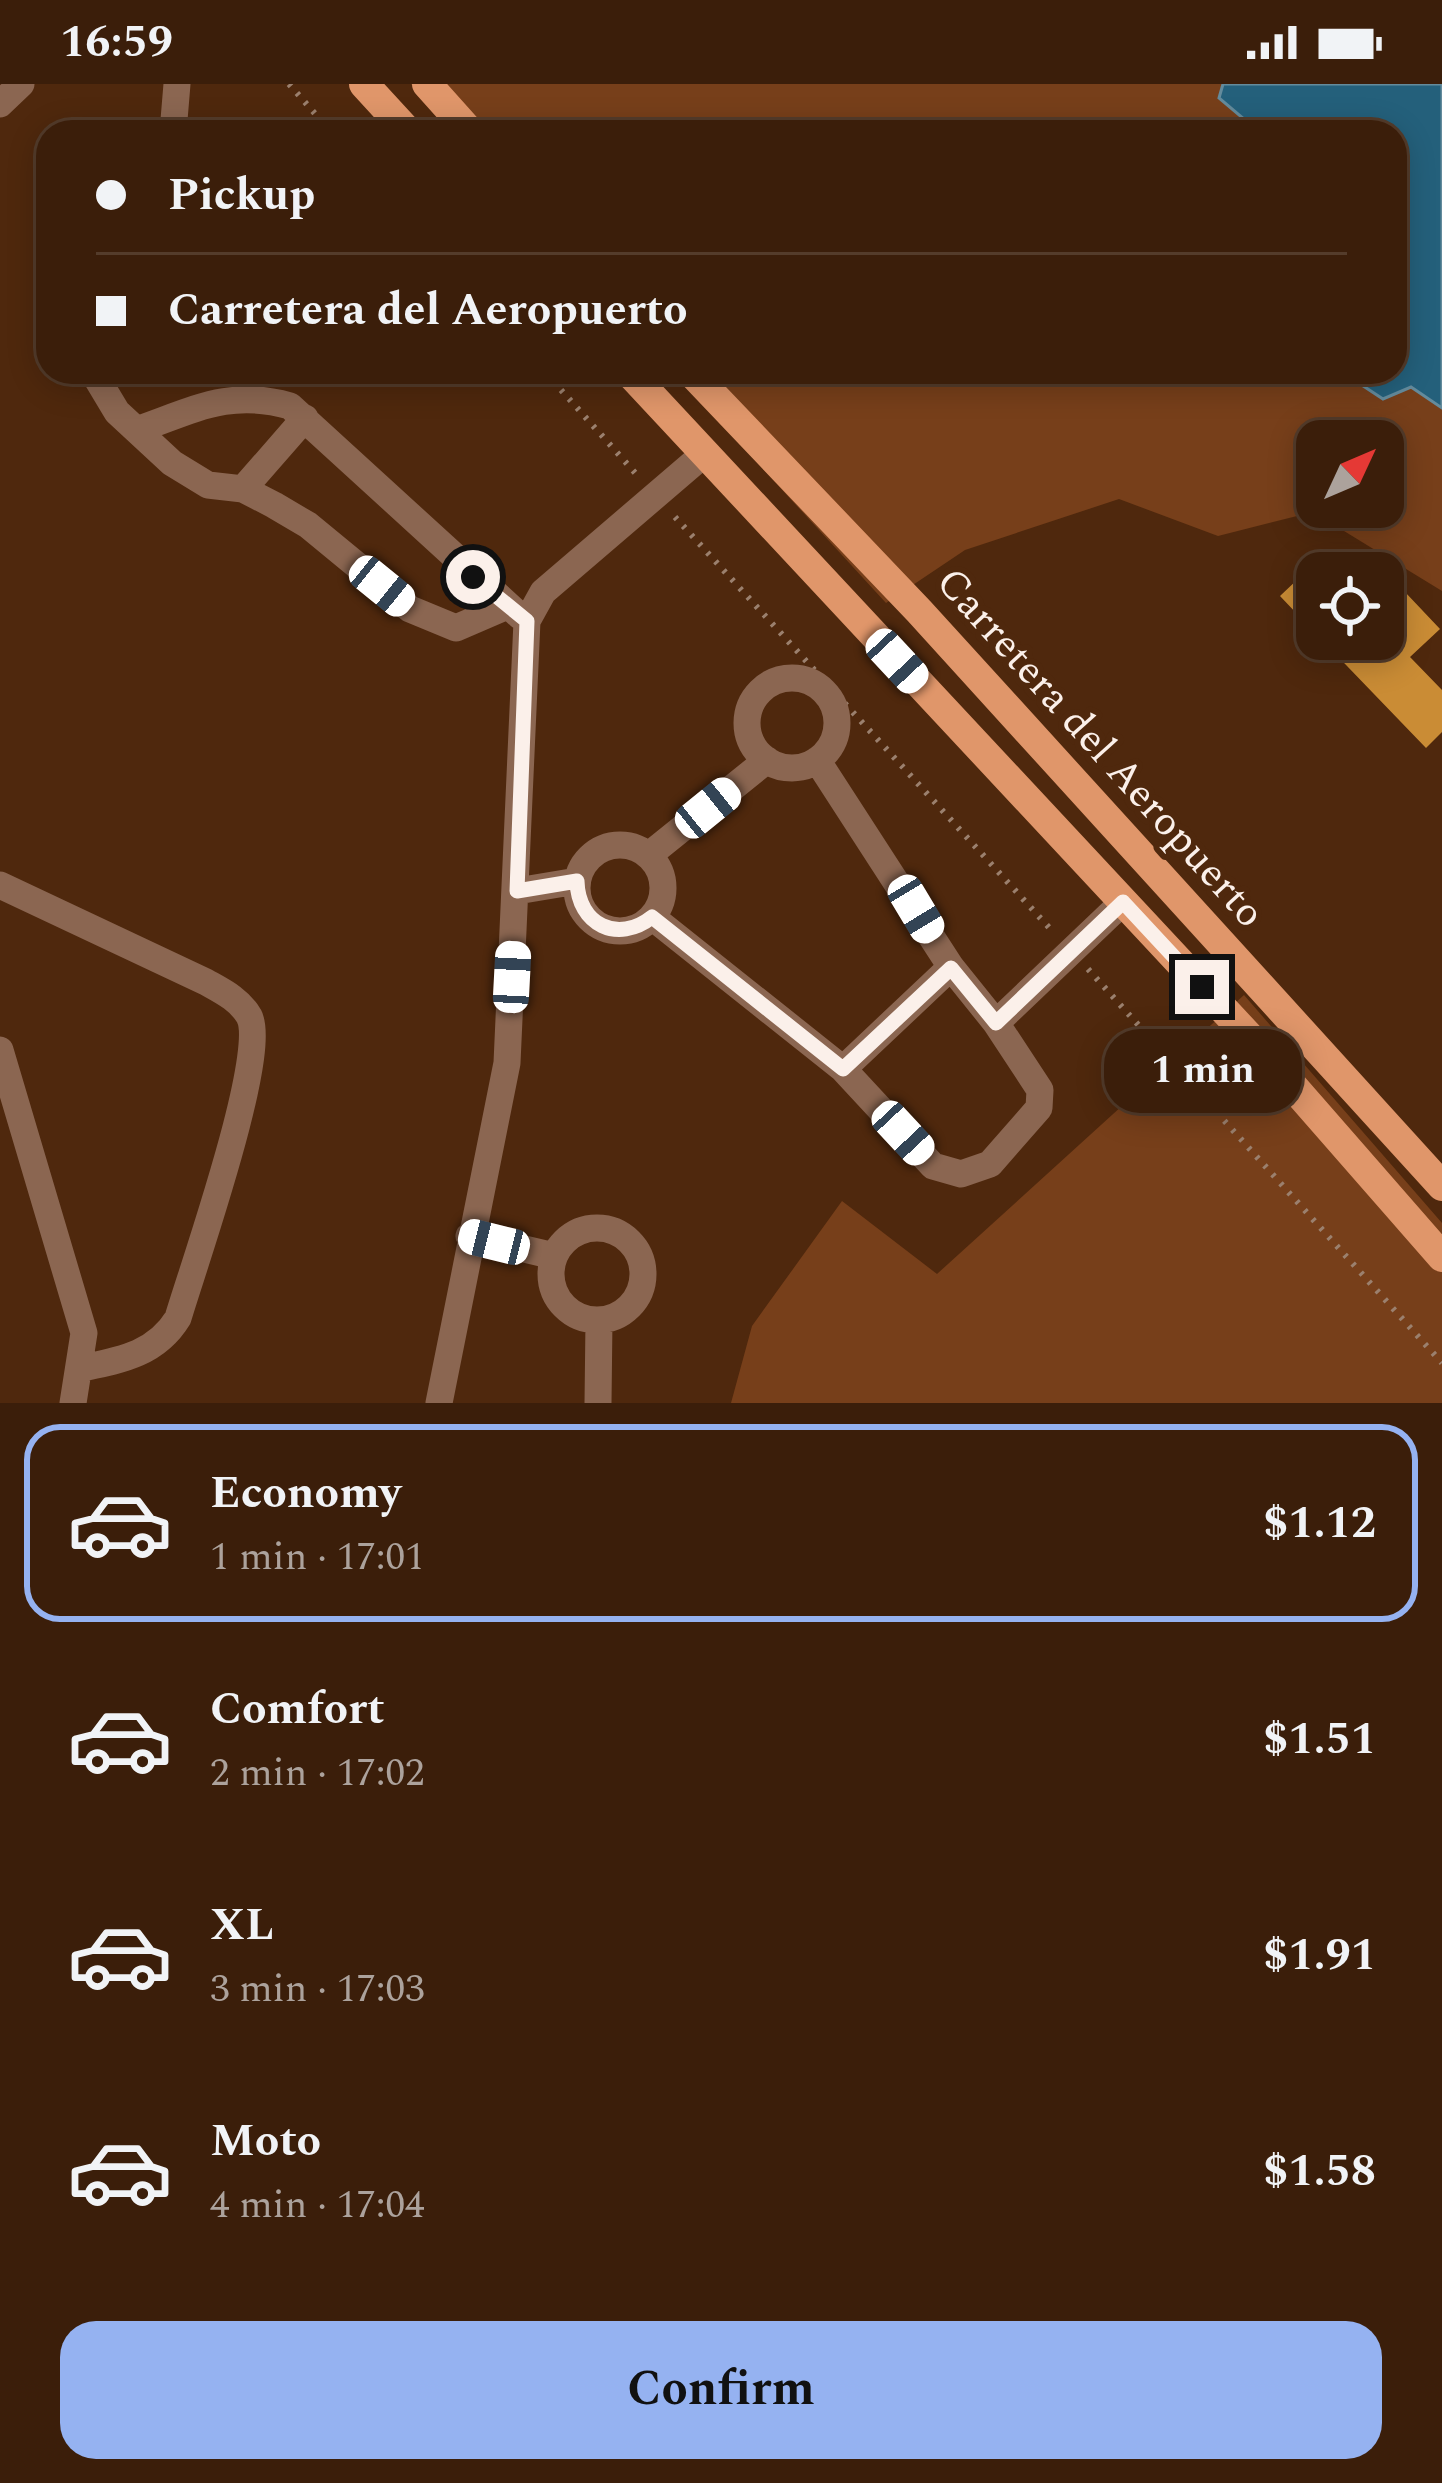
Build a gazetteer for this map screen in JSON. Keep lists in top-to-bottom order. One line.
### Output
{"streets":{"main road":["Carretera del Aeropuerto"]},"north":"top right","page":{"status":"16:59","banner":["Pickup","Carretera del Aeropuerto"],"bubble":"1 min","list":[{"name":"Economy","note":"1 min · 17:01","value":"$1.12"},{"name":"Comfort","note":"2 min · 17:02","value":"$1.51"},{"name":"XL","note":"3 min · 17:03","value":"$1.91"},{"name":"Moto","note":"4 min · 17:04","value":"$1.58"}],"buttons":"Confirm"}}
